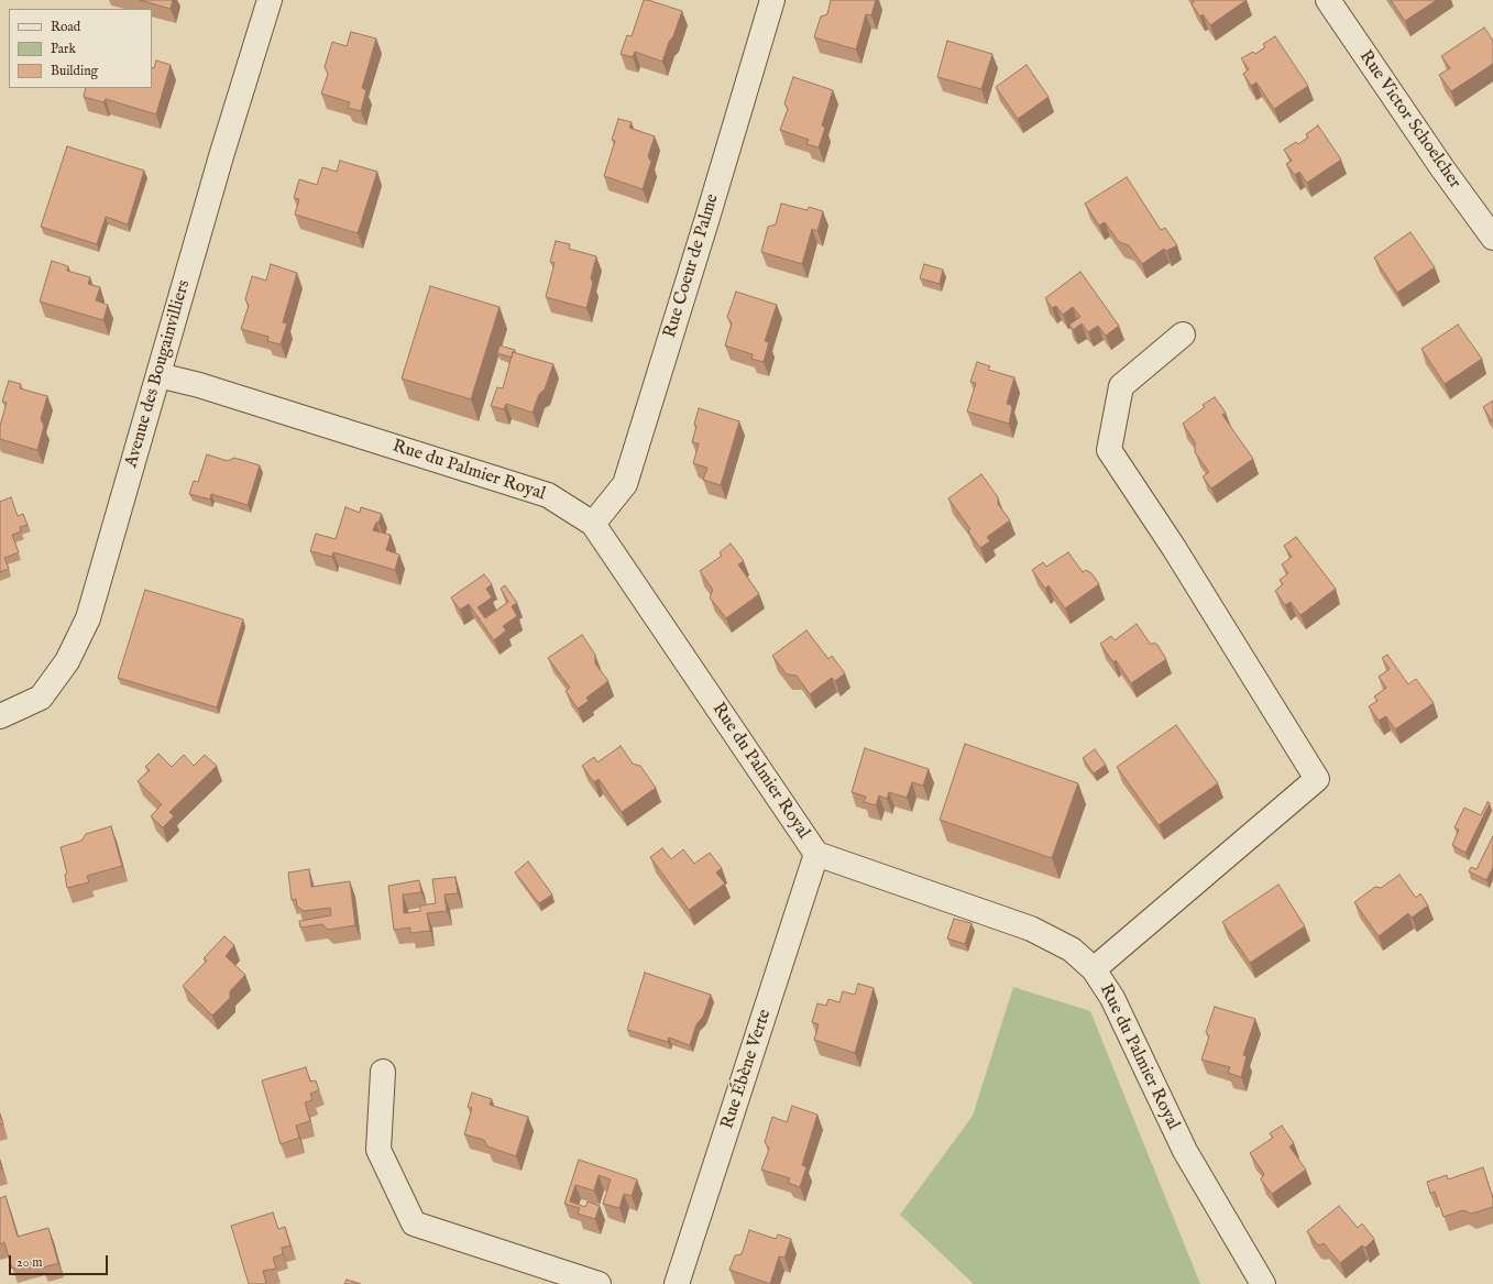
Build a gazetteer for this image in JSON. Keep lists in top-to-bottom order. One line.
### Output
{"streets":{"street":["Rue Victor Schoelcher","Rue Coeur de Palme","Avenue des Bougainvilliers","Rue du Palmier Royal","Rue Ébène Verte"]},"crossings":[["Rue Coeur de Palme","Rue du Palmier Royal"],["Avenue des Bougainvilliers","Rue du Palmier Royal"],["Rue du Palmier Royal","Rue Ébène Verte"]],"legend":["Road","Park","Building"],"scale_bar":"20 m"}
